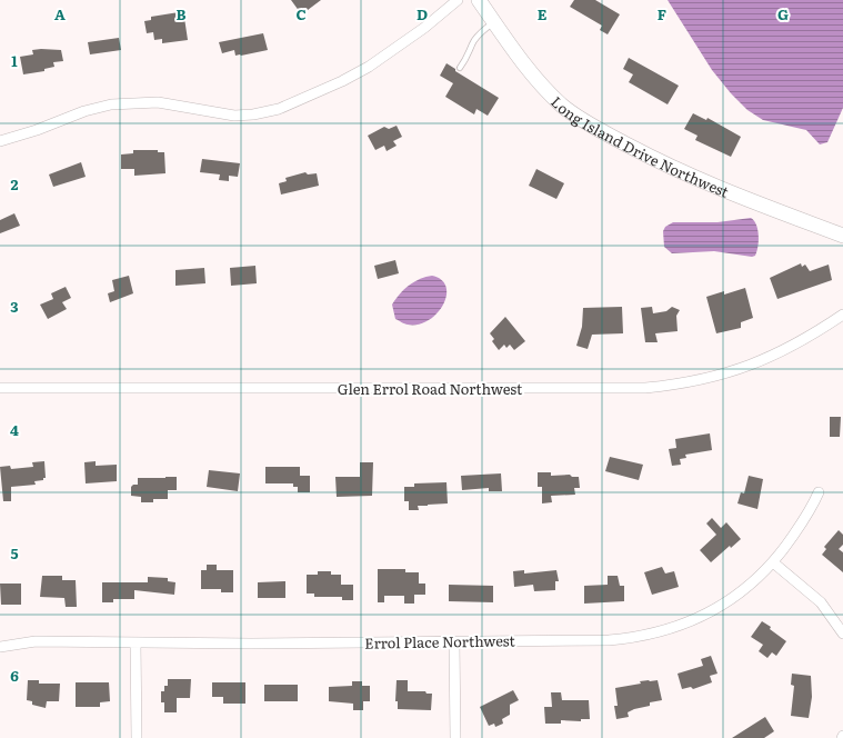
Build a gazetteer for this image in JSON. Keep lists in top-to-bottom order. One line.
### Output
{"streets":{"street":["Long Island Drive Northwest","Glen Errol Road Northwest","Errol Place Northwest"]},"grid":{"columns":["A","B","C","D","E","F","G"],"rows":["1","2","3","4","5","6"]}}
